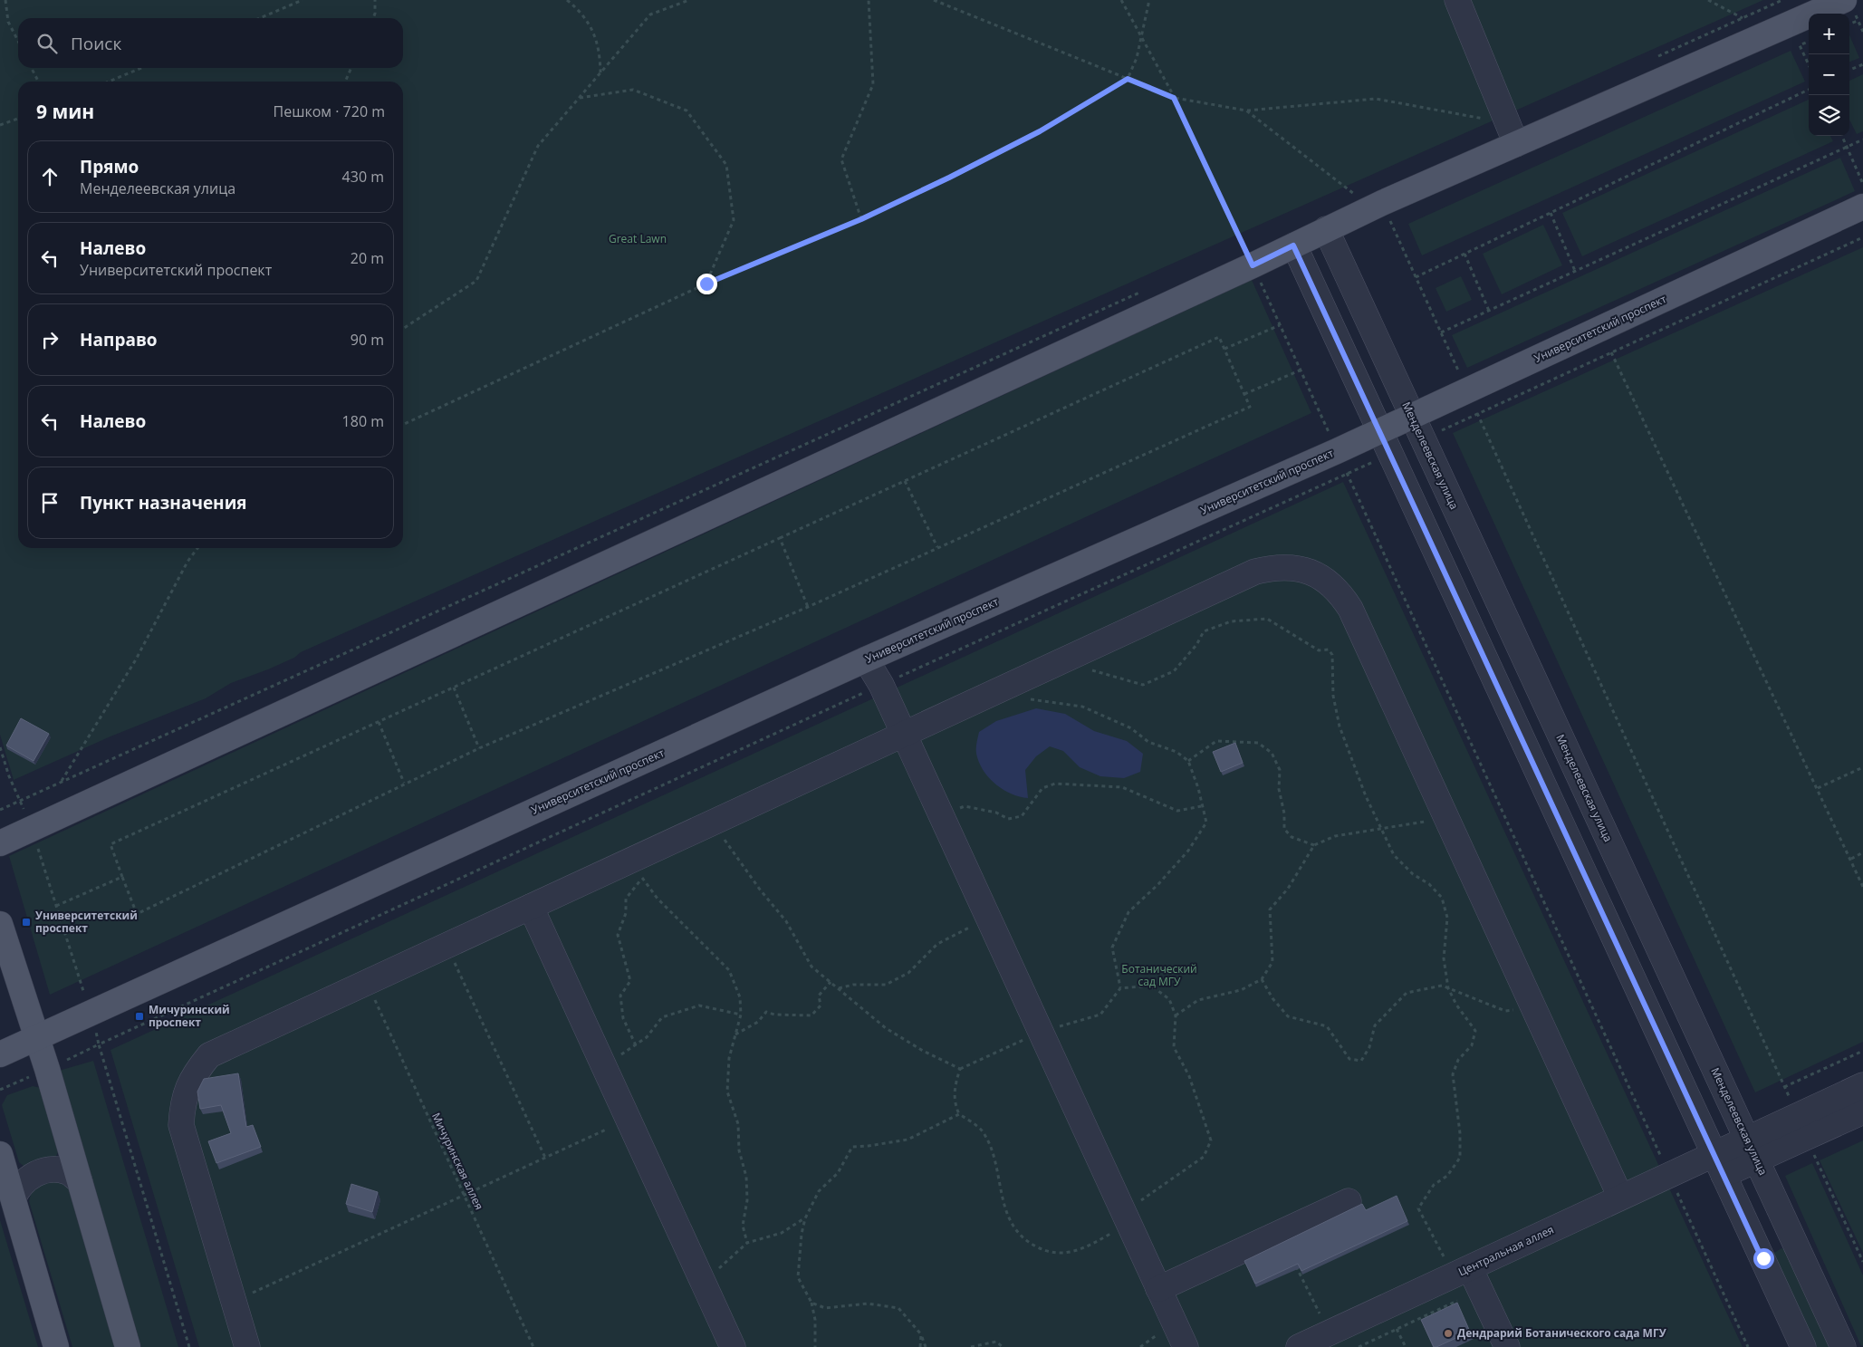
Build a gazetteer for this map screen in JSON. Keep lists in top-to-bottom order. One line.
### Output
{"streets":{"main road":["Университетский проспект"],"street":["Менделеевская улица","Центральная аллея"],"path":["Мичуринская аллея"]},"crossings":[["Университетский проспект","Менделеевская улица"],["Менделеевская улица","Центральная аллея"]],"parks":["Great Lawn","Ботанический сад МГУ"],"places":{"transit":["Университетский проспект","Мичуринский проспект"],"other":["Дендрарий Ботанического сада МГУ"]},"page":{"map_buttons":["+","−"],"search":"Поиск","heading":["9 мин","Пешком · 720 m"],"list":[["Прямо","Менделеевская улица","430 m"],["Налево","Университетский проспект","20 m"],["Направо","90 m"],["Налево","180 m"],"Пункт назначения"]}}
